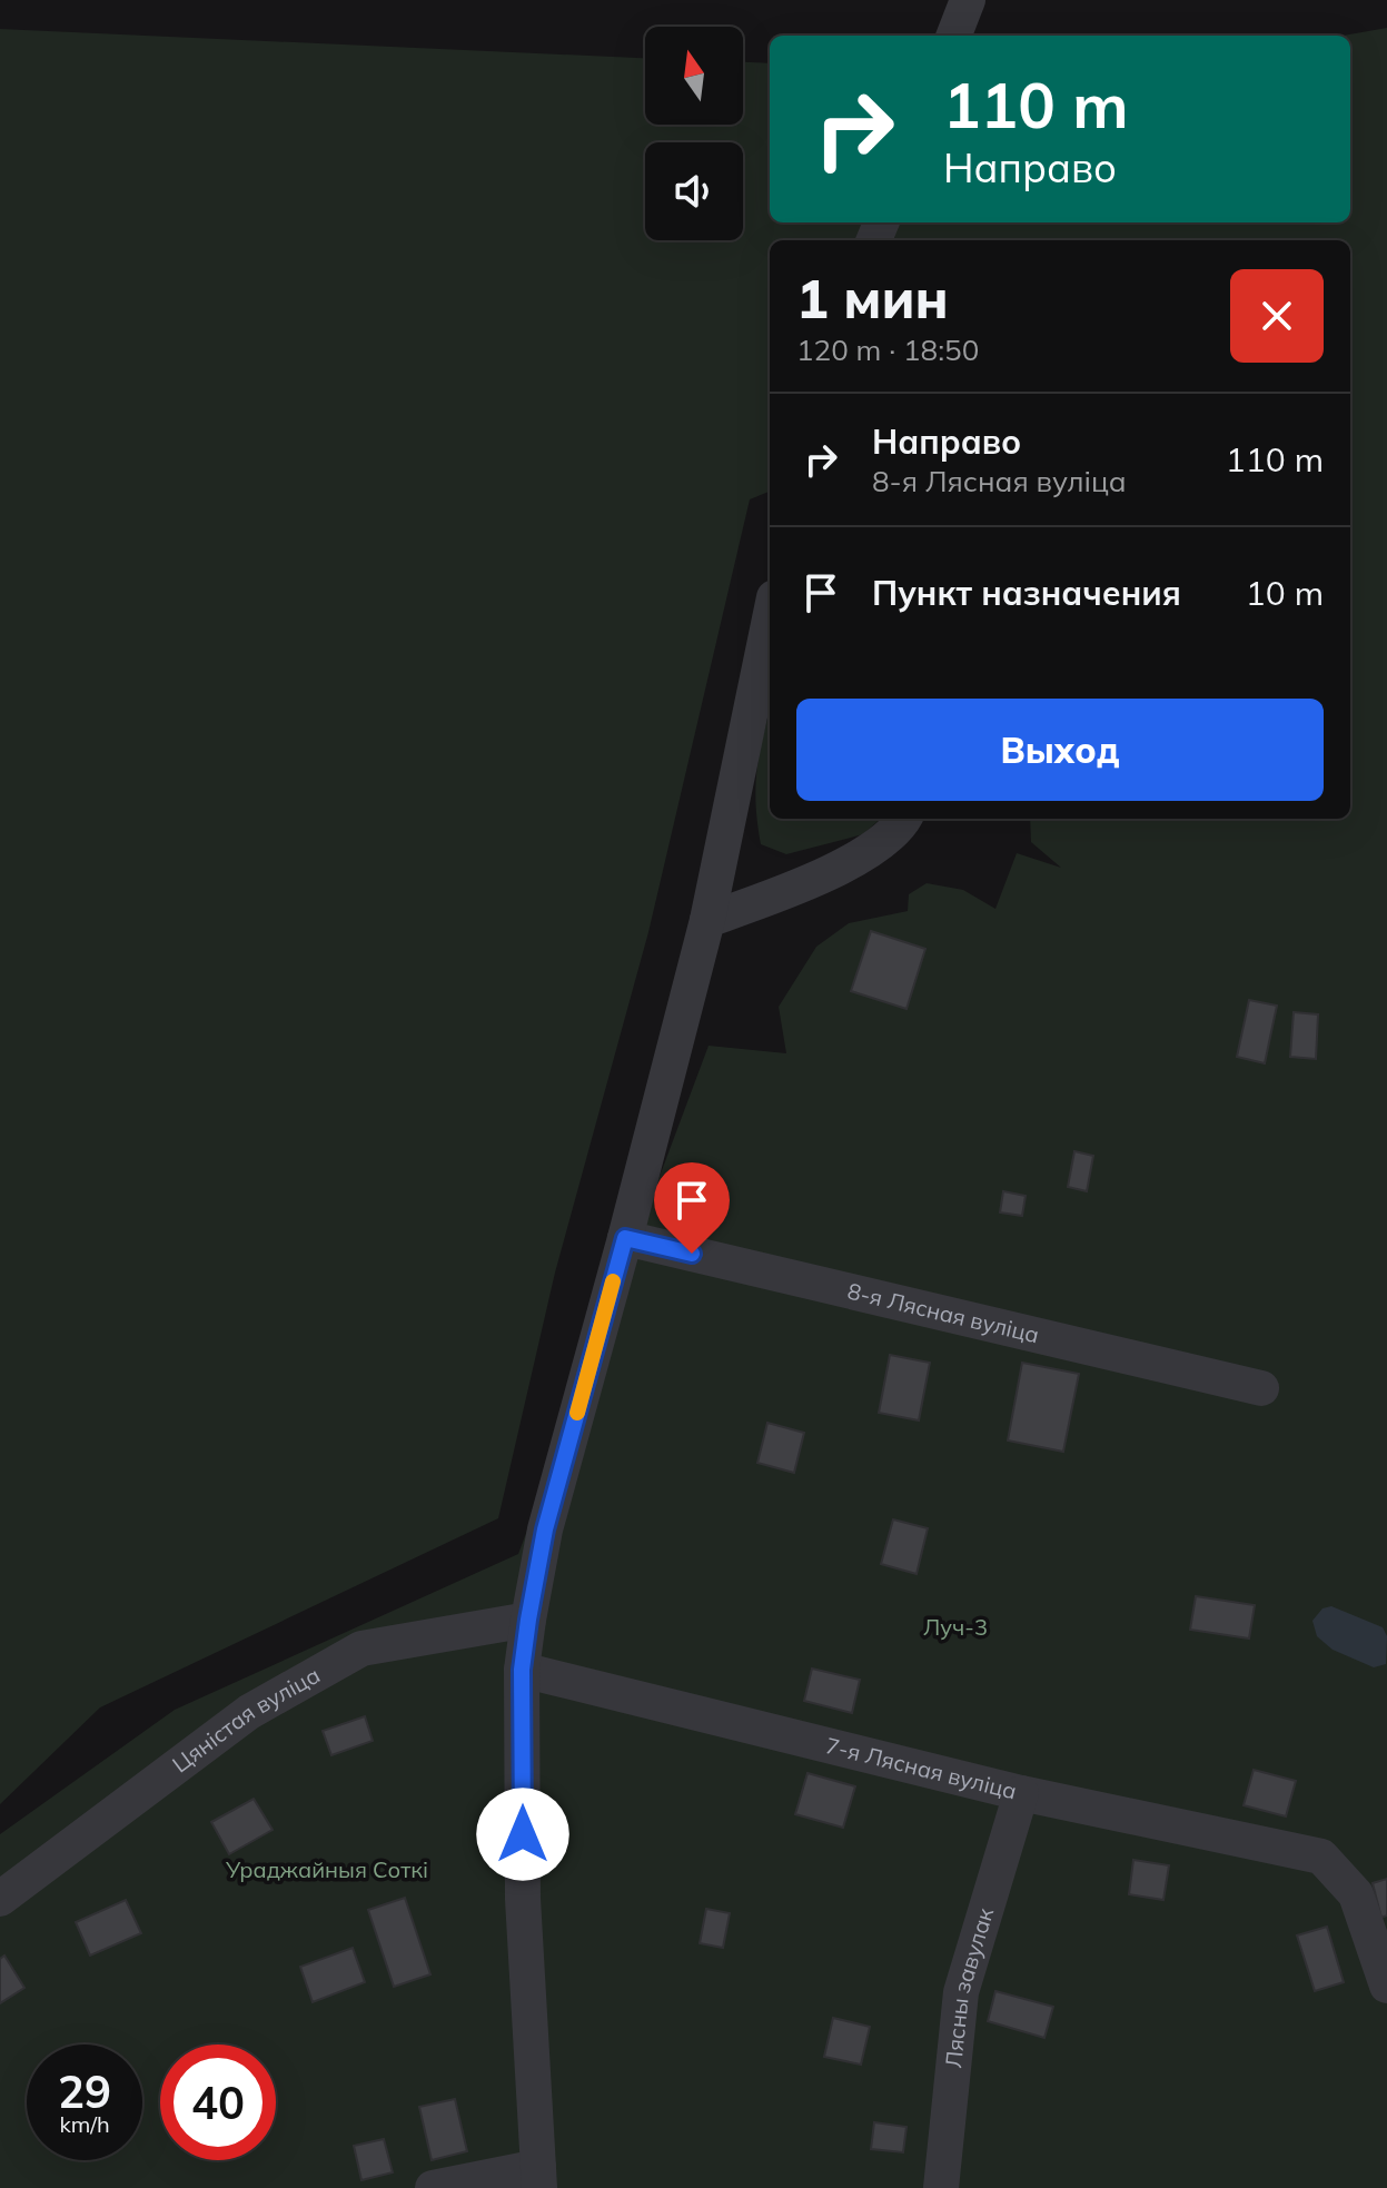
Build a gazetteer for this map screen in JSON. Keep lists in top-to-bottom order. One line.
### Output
{"streets":{"street":["8-я Лясная вуліца","Цяністая вуліца","7-я Лясная вуліца","Лясны завулак"]},"crossings":[["7-я Лясная вуліца","Лясны завулак"]],"parks":["Луч-3","Ураджайныя Соткі"],"north":"top","page":{"turn":["110 m","Направо"],"heading":["1 мин","120 m · 18:50"],"list":[{"name":"Направо","note":"8-я Лясная вуліца","value":"110 m"},{"name":"Пункт назначения","value":"10 m"}],"buttons":"Выход","speed":"29 km/h","limit":"40"}}
